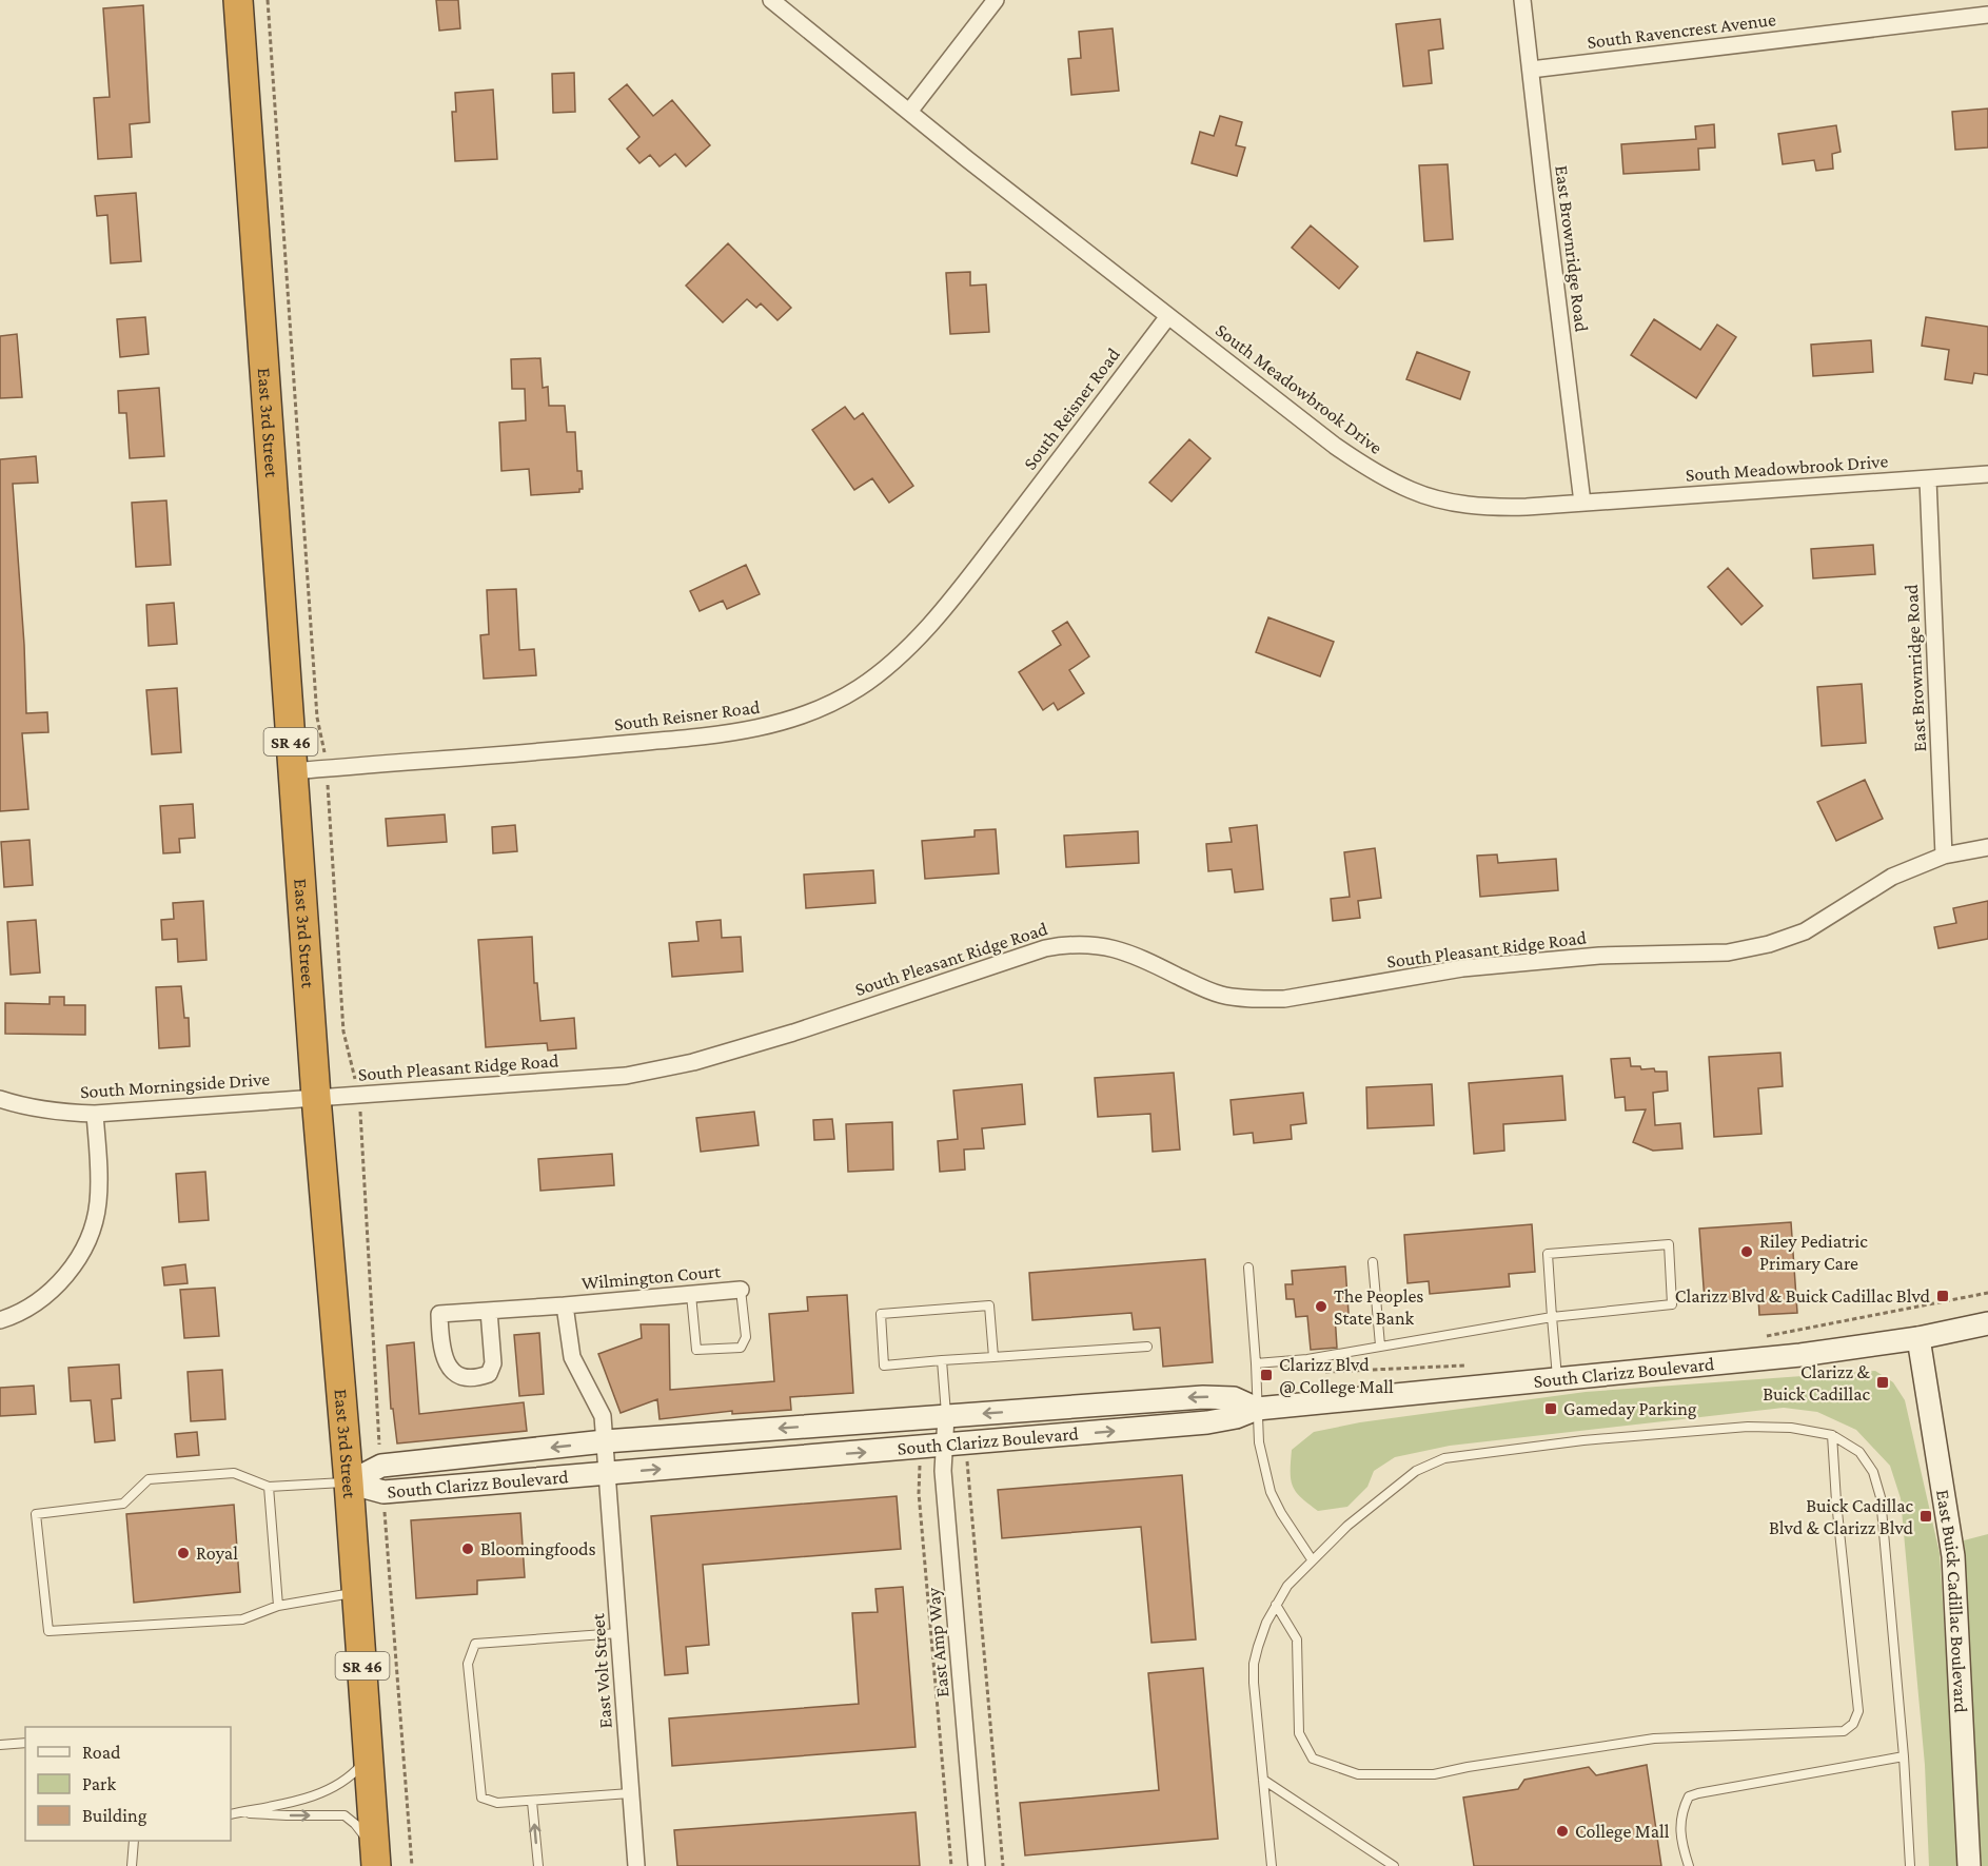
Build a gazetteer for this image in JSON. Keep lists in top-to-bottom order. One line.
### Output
{"streets":{"highway":["East 3rd Street","SR 46"],"street":["South Ravencrest Avenue","East Brownridge Road","South Meadowbrook Drive","South Reisner Road","South Pleasant Ridge Road","South Morningside Drive","Wilmington Court","South Clarizz Boulevard","East Buick Cadillac Boulevard","East Amp Way","East Volt Street"]},"crossings":[["South Ravencrest Avenue","East Brownridge Road"],["East Brownridge Road","South Meadowbrook Drive"],["East Brownridge Road","South Pleasant Ridge Road"],["South Meadowbrook Drive","South Reisner Road"],["South Reisner Road","East 3rd Street"],["East 3rd Street","South Pleasant Ridge Road"],["East 3rd Street","South Morningside Drive"],["East 3rd Street","South Clarizz Boulevard"],["South Pleasant Ridge Road","South Morningside Drive"],["Wilmington Court","South Clarizz Boulevard"],["Wilmington Court","East Volt Street"],["South Clarizz Boulevard","East Buick Cadillac Boulevard"],["South Clarizz Boulevard","East Amp Way"],["South Clarizz Boulevard","East Volt Street"]],"places":{"other":["Riley Pediatric Primary Care","The Peoples State Bank","Bloomingfoods","Royal","College Mall"],"transit":["Clarizz Blvd & Buick Cadillac Blvd","Clarizz Blvd @ College Mall","Clarizz & Buick Cadillac","Gameday Parking","Buick Cadillac Blvd & Clarizz Blvd"]},"legend":["Road","Park","Building"]}
